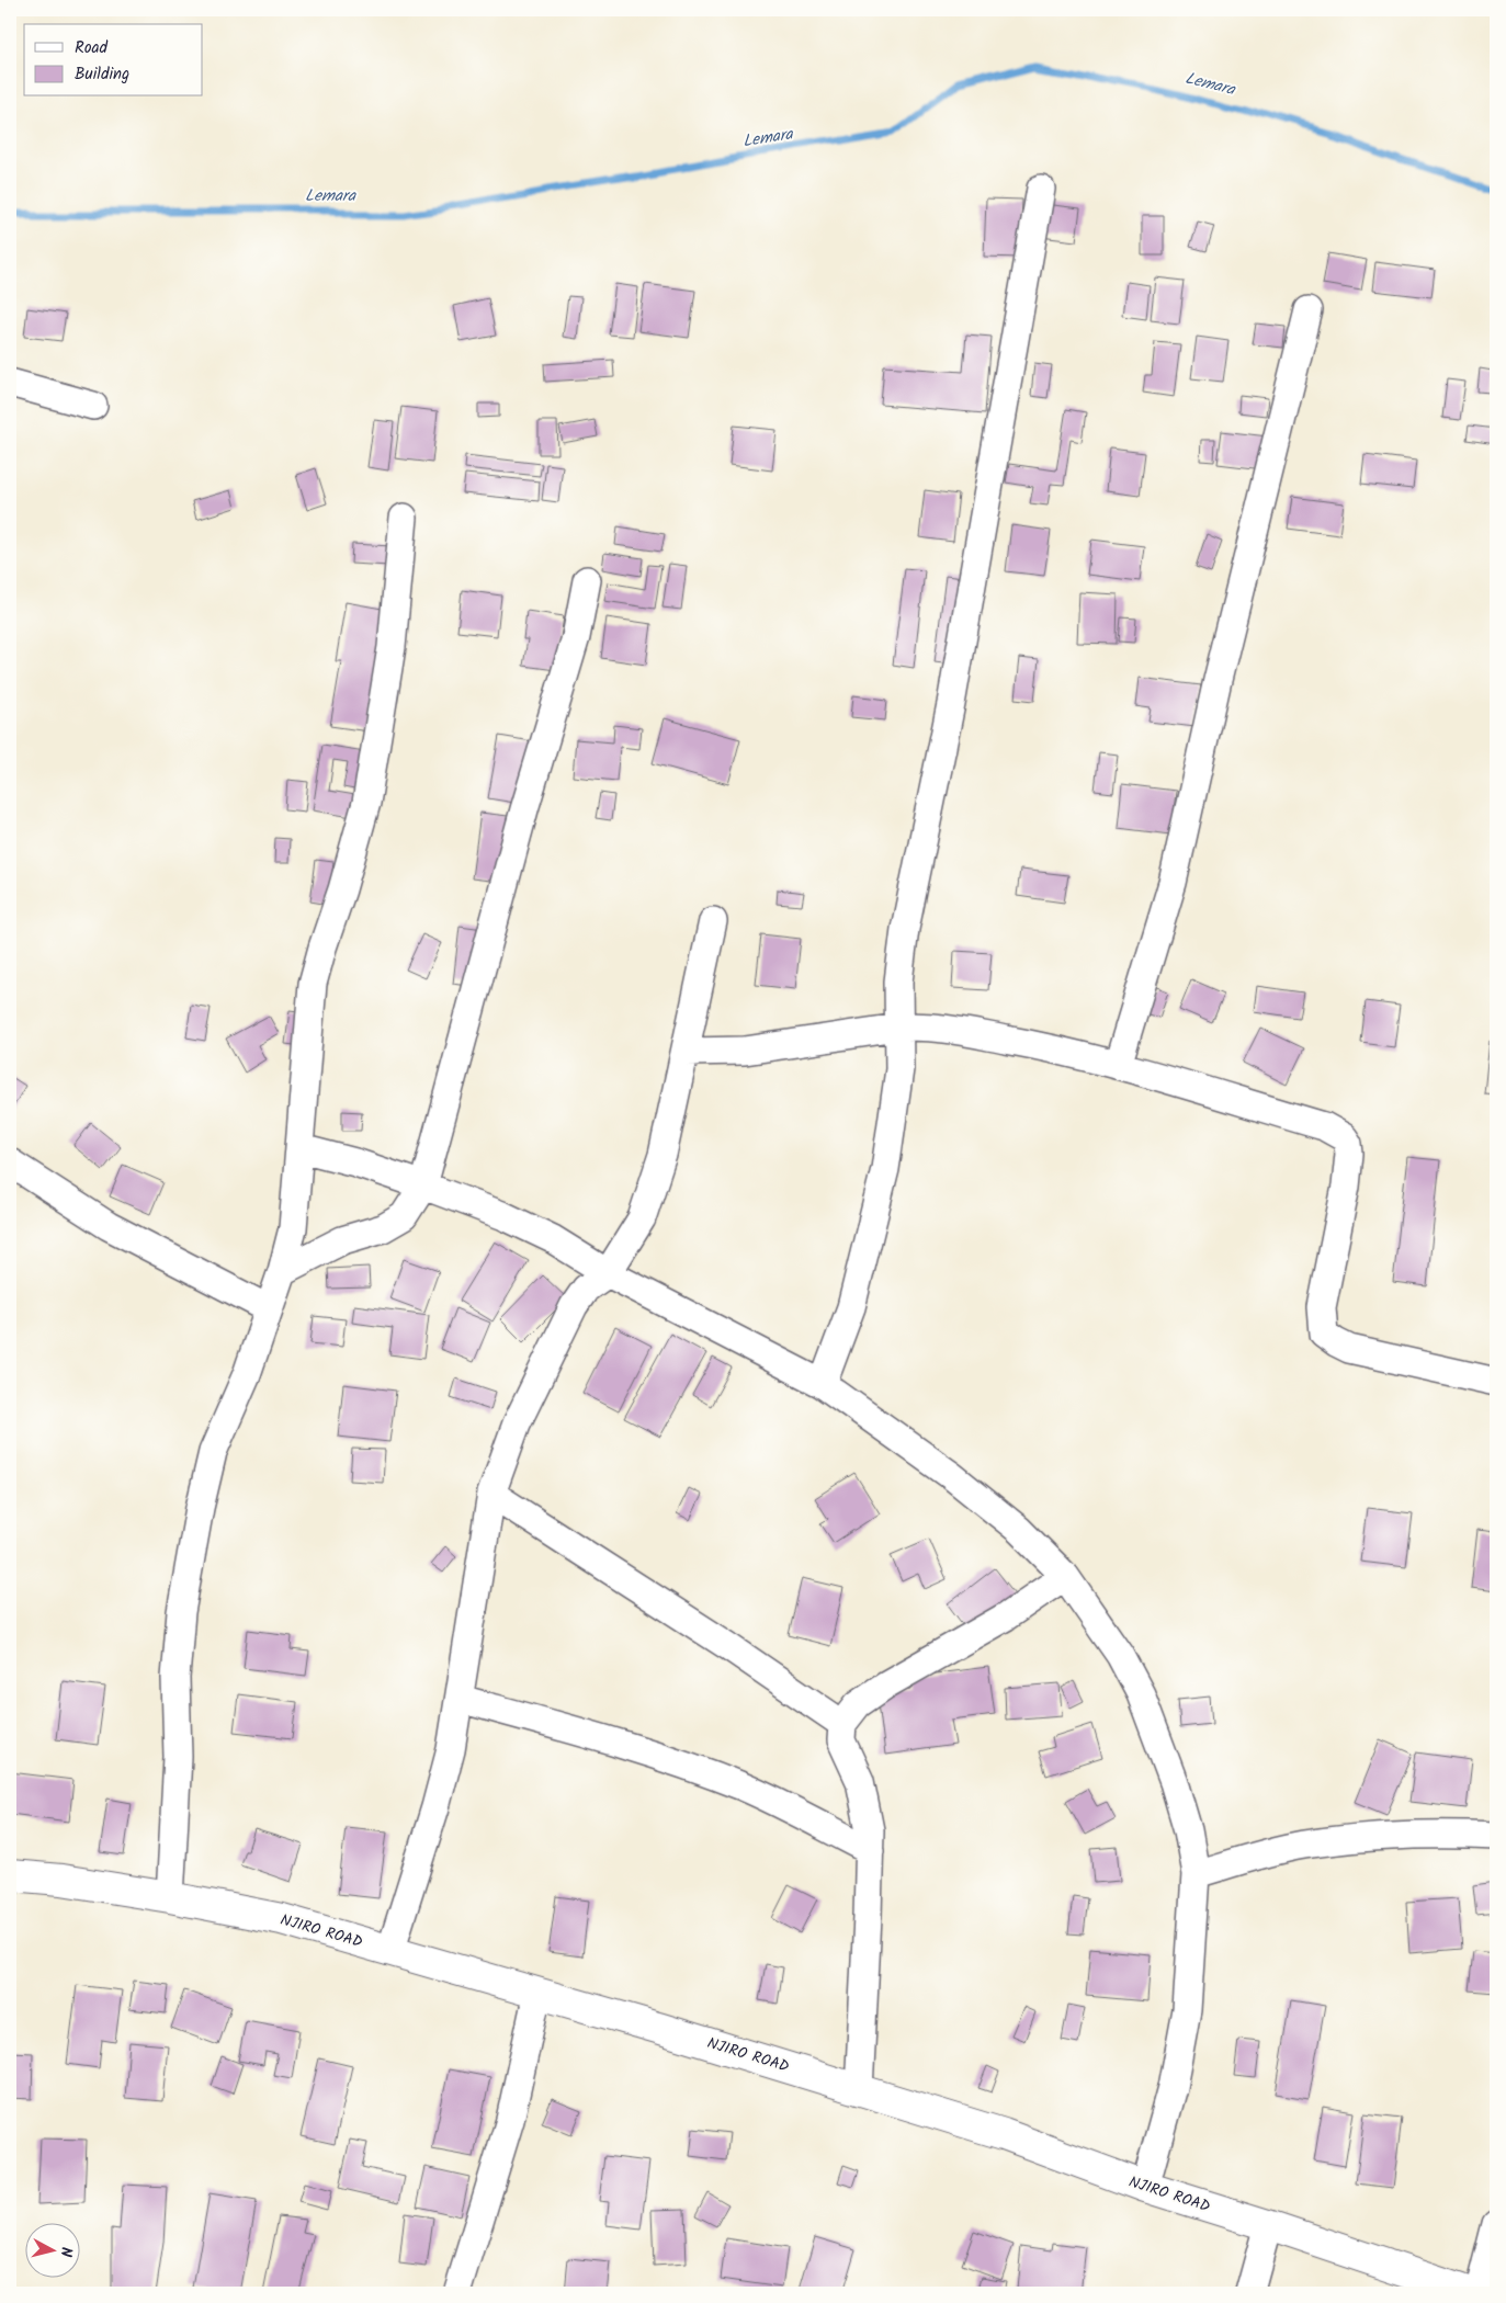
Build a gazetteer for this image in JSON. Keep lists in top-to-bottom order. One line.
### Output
{"streets":{"street":["NJIRO ROAD"]},"water":["Lemara"],"legend":["Road","Building"],"north":"right"}
